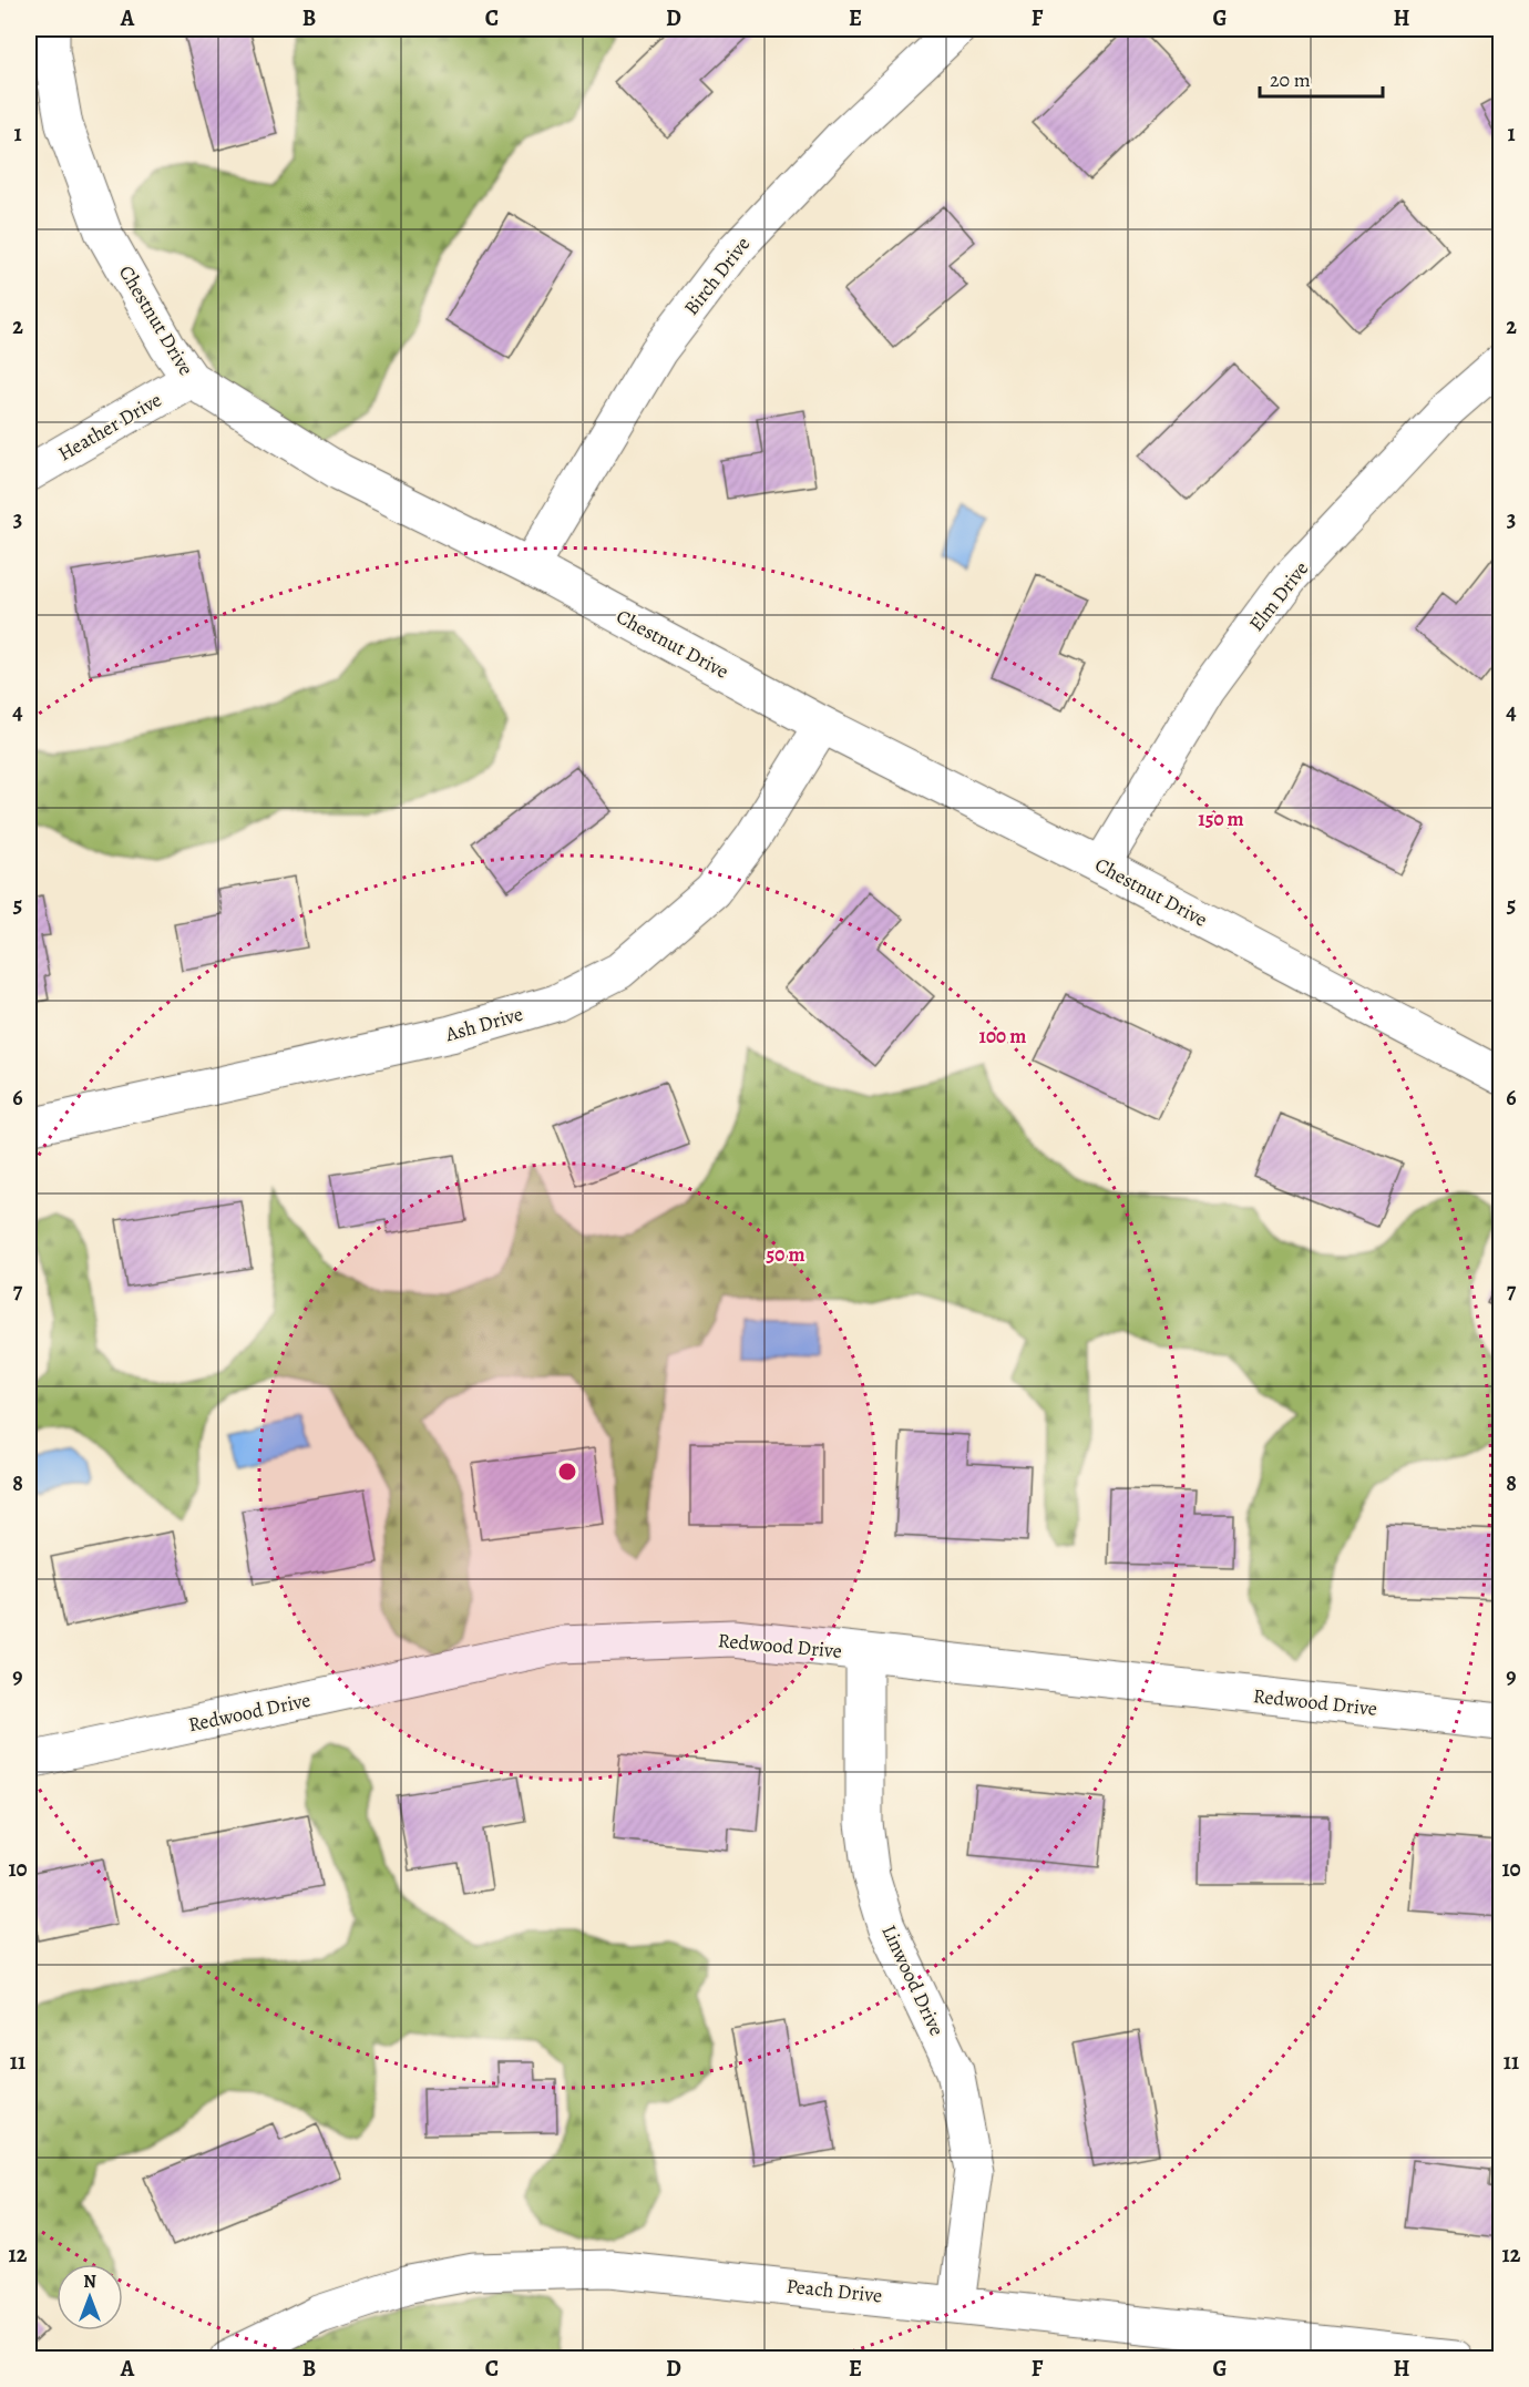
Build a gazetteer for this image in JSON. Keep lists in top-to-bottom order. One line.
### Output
{"streets":{"street":["Birch Drive","Chestnut Drive","Heather Drive","Elm Drive","Ash Drive","Redwood Drive","Linwood Drive","Peach Drive"]},"crossings":[["Birch Drive","Chestnut Drive"],["Chestnut Drive","Heather Drive"],["Chestnut Drive","Elm Drive"],["Chestnut Drive","Ash Drive"],["Redwood Drive","Linwood Drive"],["Linwood Drive","Peach Drive"]],"scale_bar":"20 m","north":"top","grid":{"columns":["A","B","C","D","E","F","G","H"],"rows":["1","2","3","4","5","6","7","8","9","10","11","12"]},"rings":["150 m","100 m","50 m"]}
